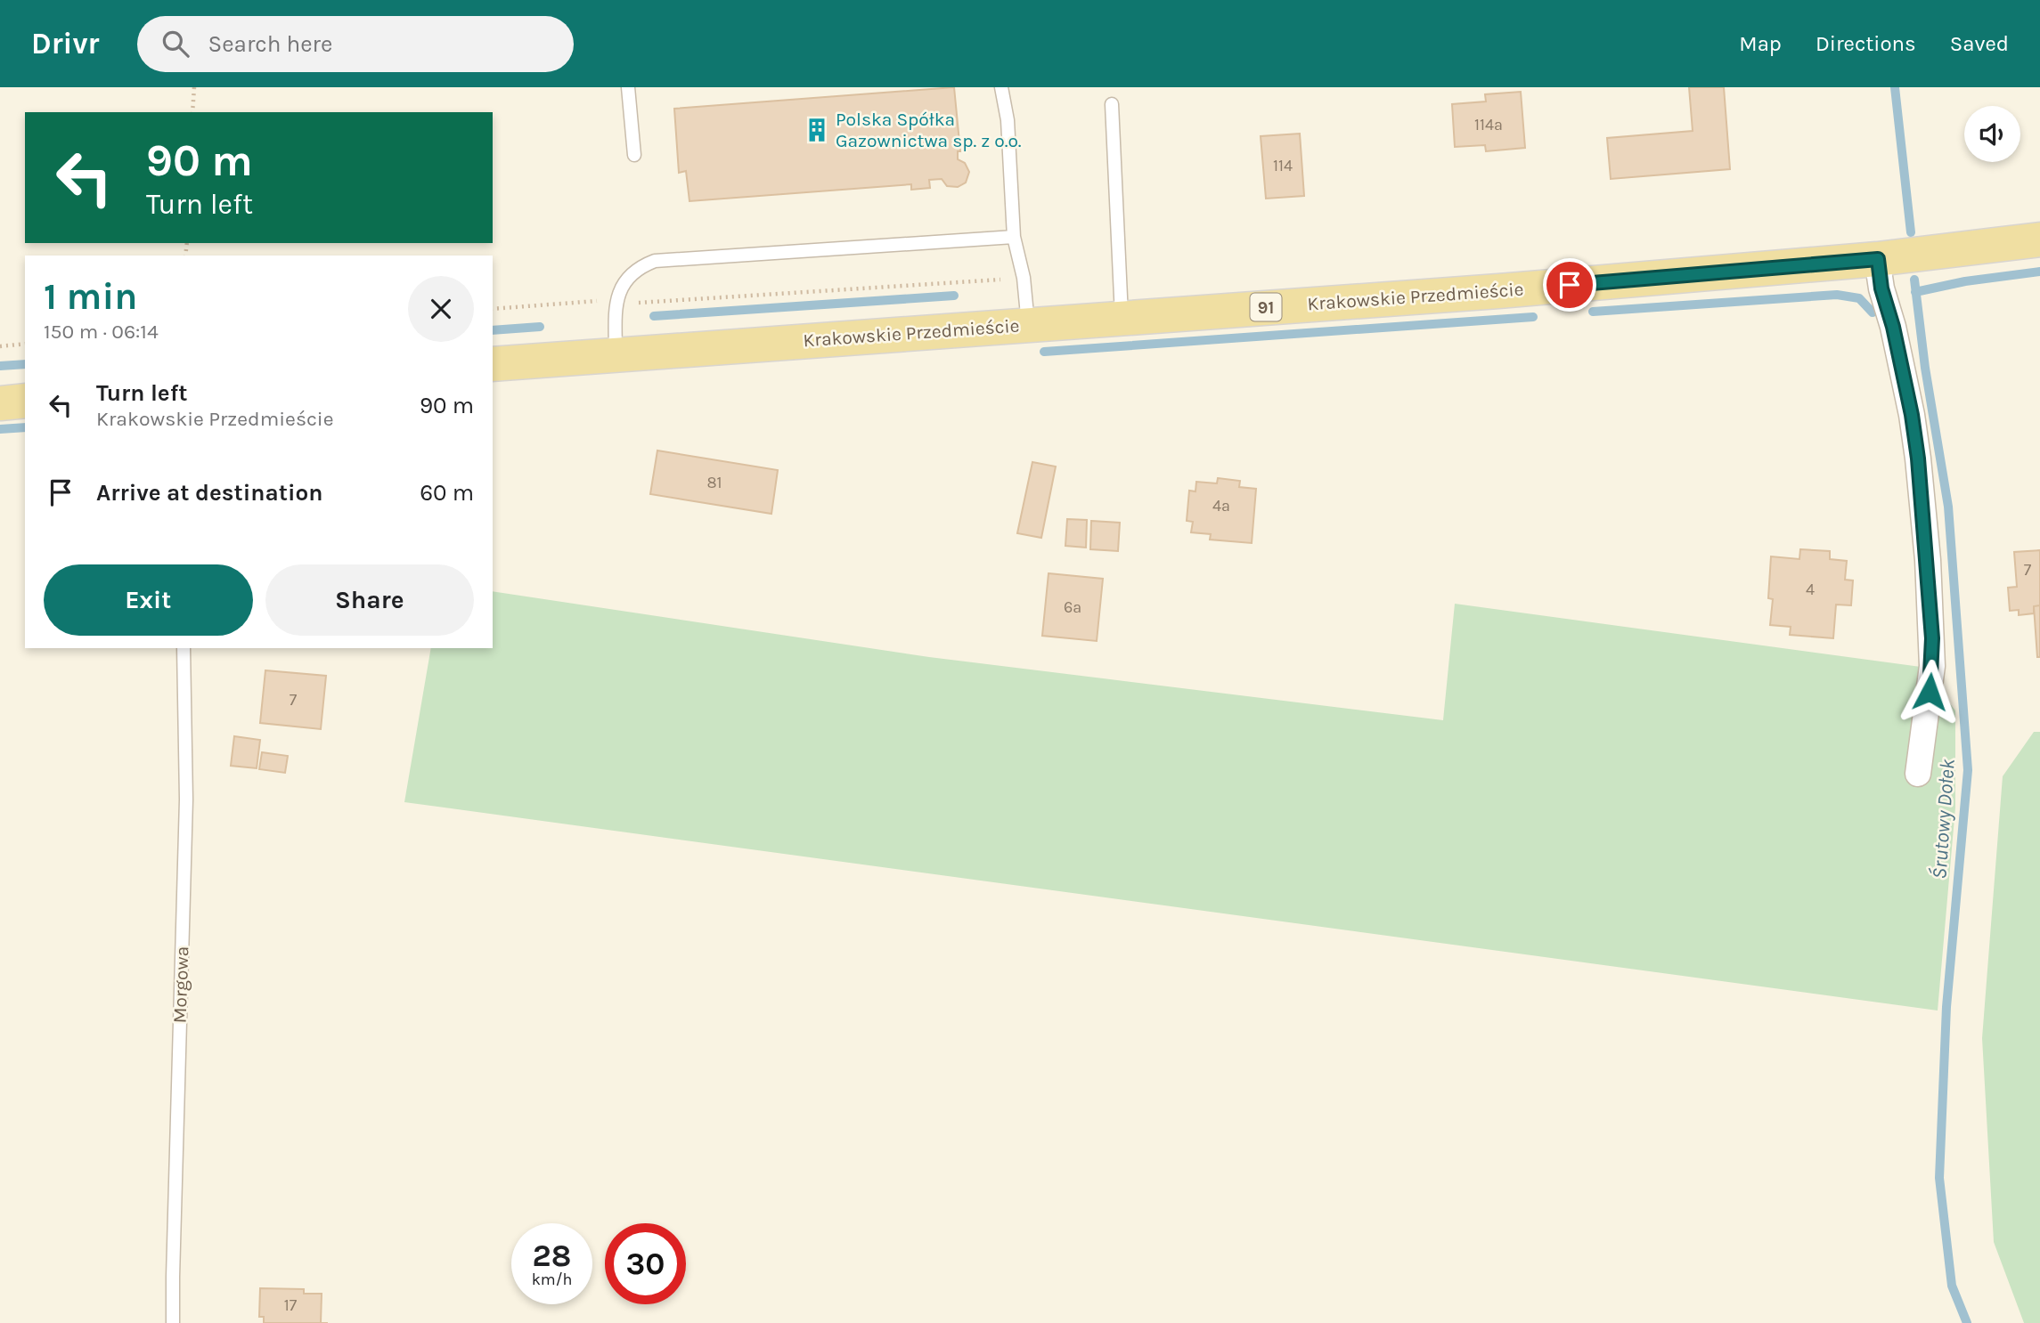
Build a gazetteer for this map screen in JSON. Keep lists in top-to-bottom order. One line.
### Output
{"streets":{"main road":["Krakowskie Przedmieście","91"],"lane":["Morgowa"]},"water":["Śrutowy Dołek"],"places":{"building":["Polska Spółka Gazownictwa sp. z o.o."]},"house_numbers":["114a","114","81","4a","7","4","6a","7","17"],"page":{"header":"Drivr","search":"Search here","nav":["Map","Directions","Saved"],"turn":["90 m","Turn left"],"heading":["1 min","150 m · 06:14"],"list":[{"name":"Turn left","note":"Krakowskie Przedmieście","value":"90 m"},{"name":"Arrive at destination","value":"60 m"}],"buttons":["Exit","Share"],"speed":"28 km/h","limit":"30"}}
